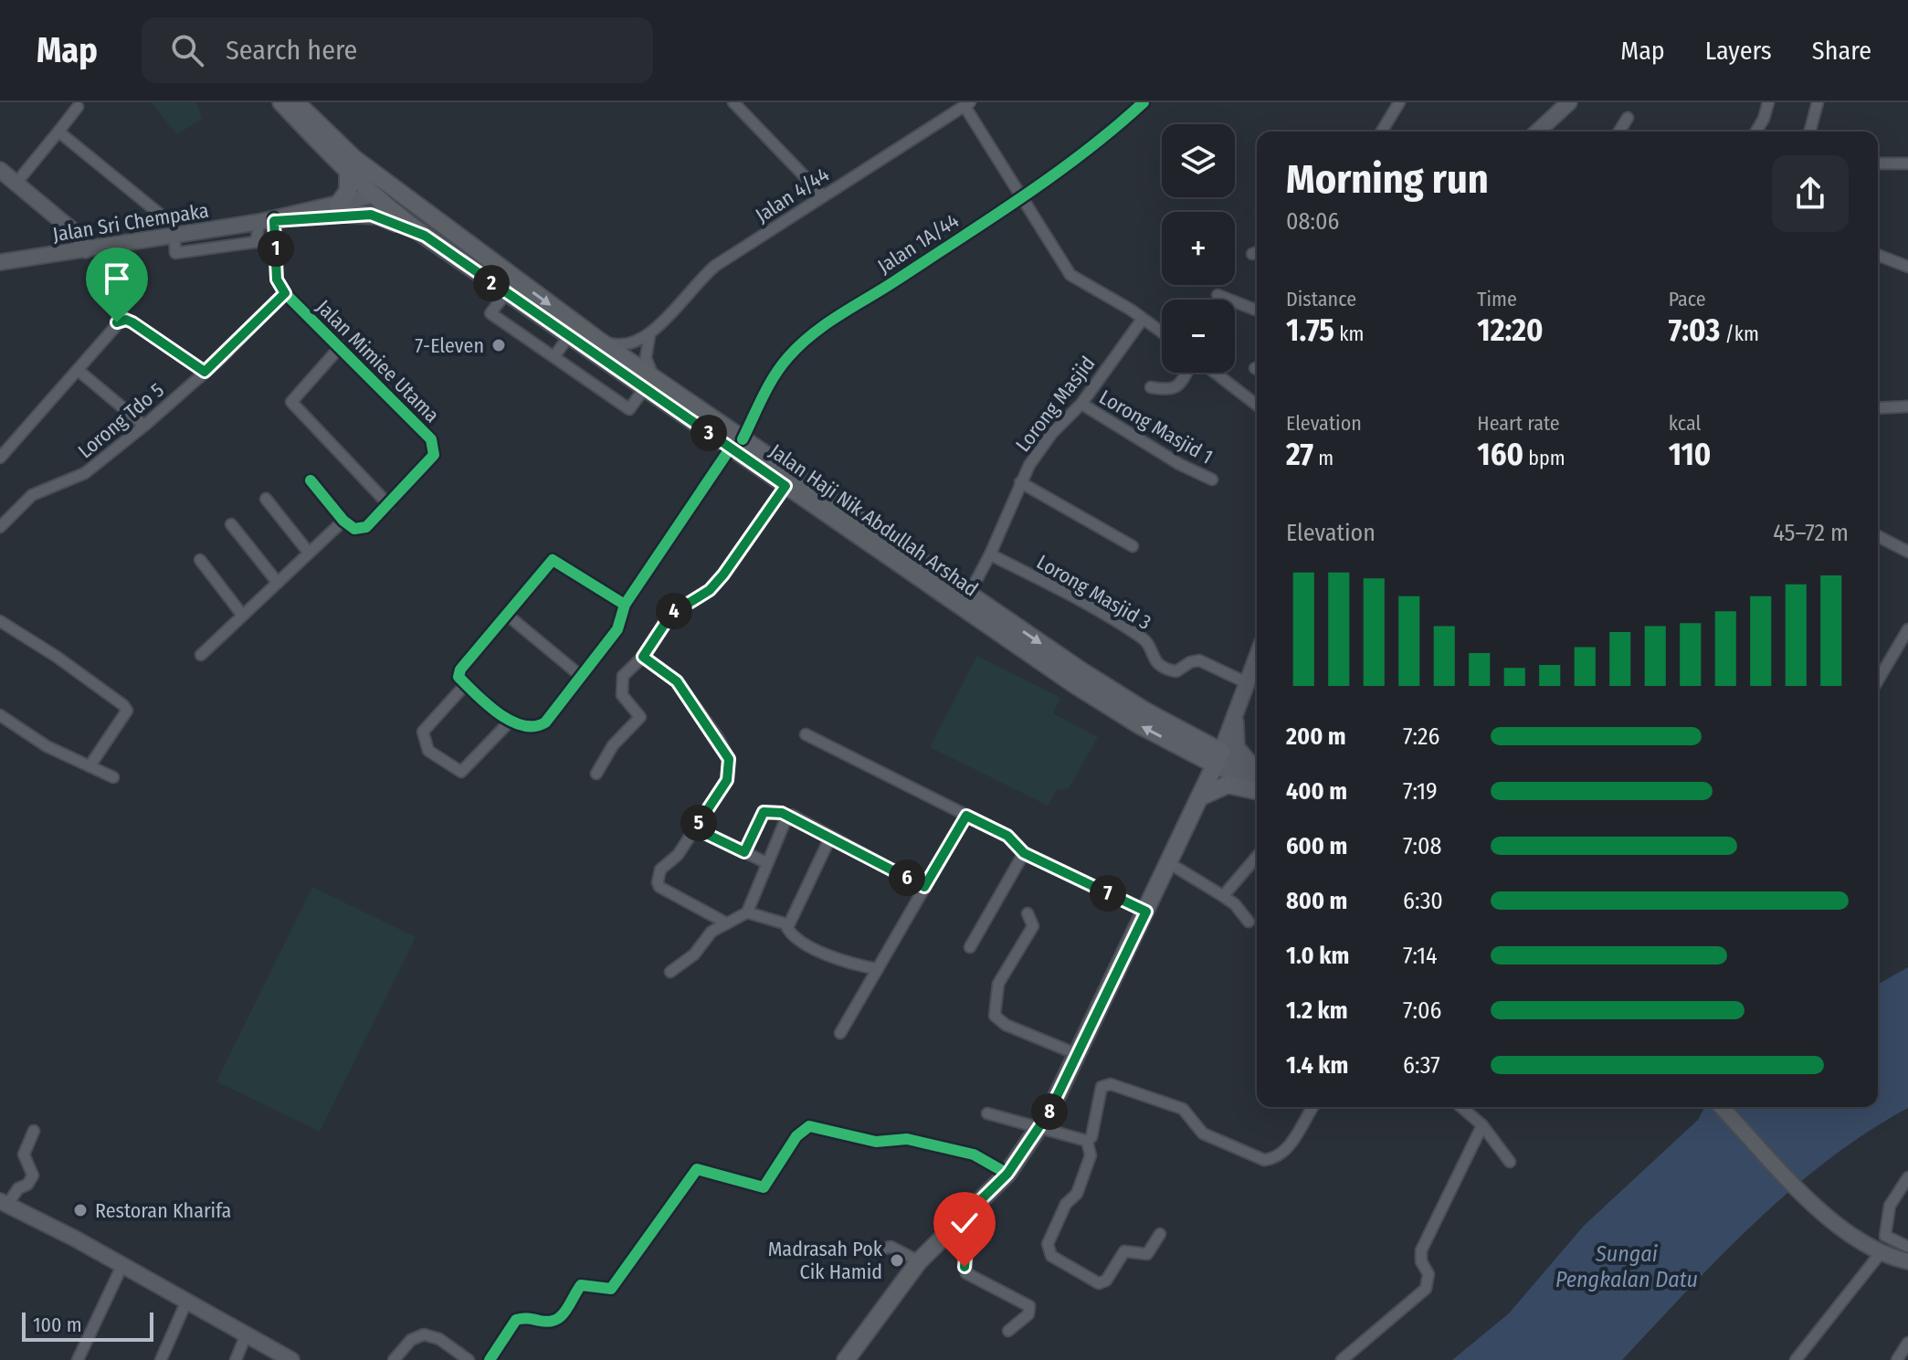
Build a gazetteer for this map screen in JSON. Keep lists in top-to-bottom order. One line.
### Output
{"streets":{"main road":["Jalan Sri Chempaka","Jalan Haji Nik Abdullah Arshad"],"street":["Jalan 4/44","Jalan 1A/44","Jalan Mimiee Utama","Lorong Masjid","Lorong Tdo 5","Lorong Masjid 1","Lorong Masjid 3"]},"crossings":[["Jalan Sri Chempaka","Jalan Haji Nik Abdullah Arshad"],["Jalan 1A/44","Jalan Haji Nik Abdullah Arshad"],["Jalan Mimiee Utama","Lorong Tdo 5"],["Lorong Masjid","Lorong Masjid 1"],["Lorong Masjid","Jalan Haji Nik Abdullah Arshad"],["Lorong Masjid","Lorong Masjid 3"]],"water":["Sungai Pengkalan Datu"],"places":["7-Eleven","Restoran Kharifa","Madrasah Pok Cik Hamid"],"scale_bar":"100 m","page":{"header":"Map","search":"Search here","nav":["Map","Layers","Share"],"map_buttons":["+","−"],"heading":["Morning run","08:06"],"pins":["1","2","3","4","5","6","7","8"],"stats":[["Distance","1.75 km"],["Time","12:20"],["Pace","7:03 /km"],["Elevation","27 m"],["Heart rate","160 bpm"],["kcal","110"]],"chart":["Elevation","45–72 m"],"list":[{"name":"200 m","note":"7:26"},{"name":"400 m","note":"7:19"},{"name":"600 m","note":"7:08"},{"name":"800 m","note":"6:30"},{"name":"1.0 km","note":"7:14"},{"name":"1.2 km","note":"7:06"},{"name":"1.4 km","note":"6:37"}],"scale":"100 m"}}
